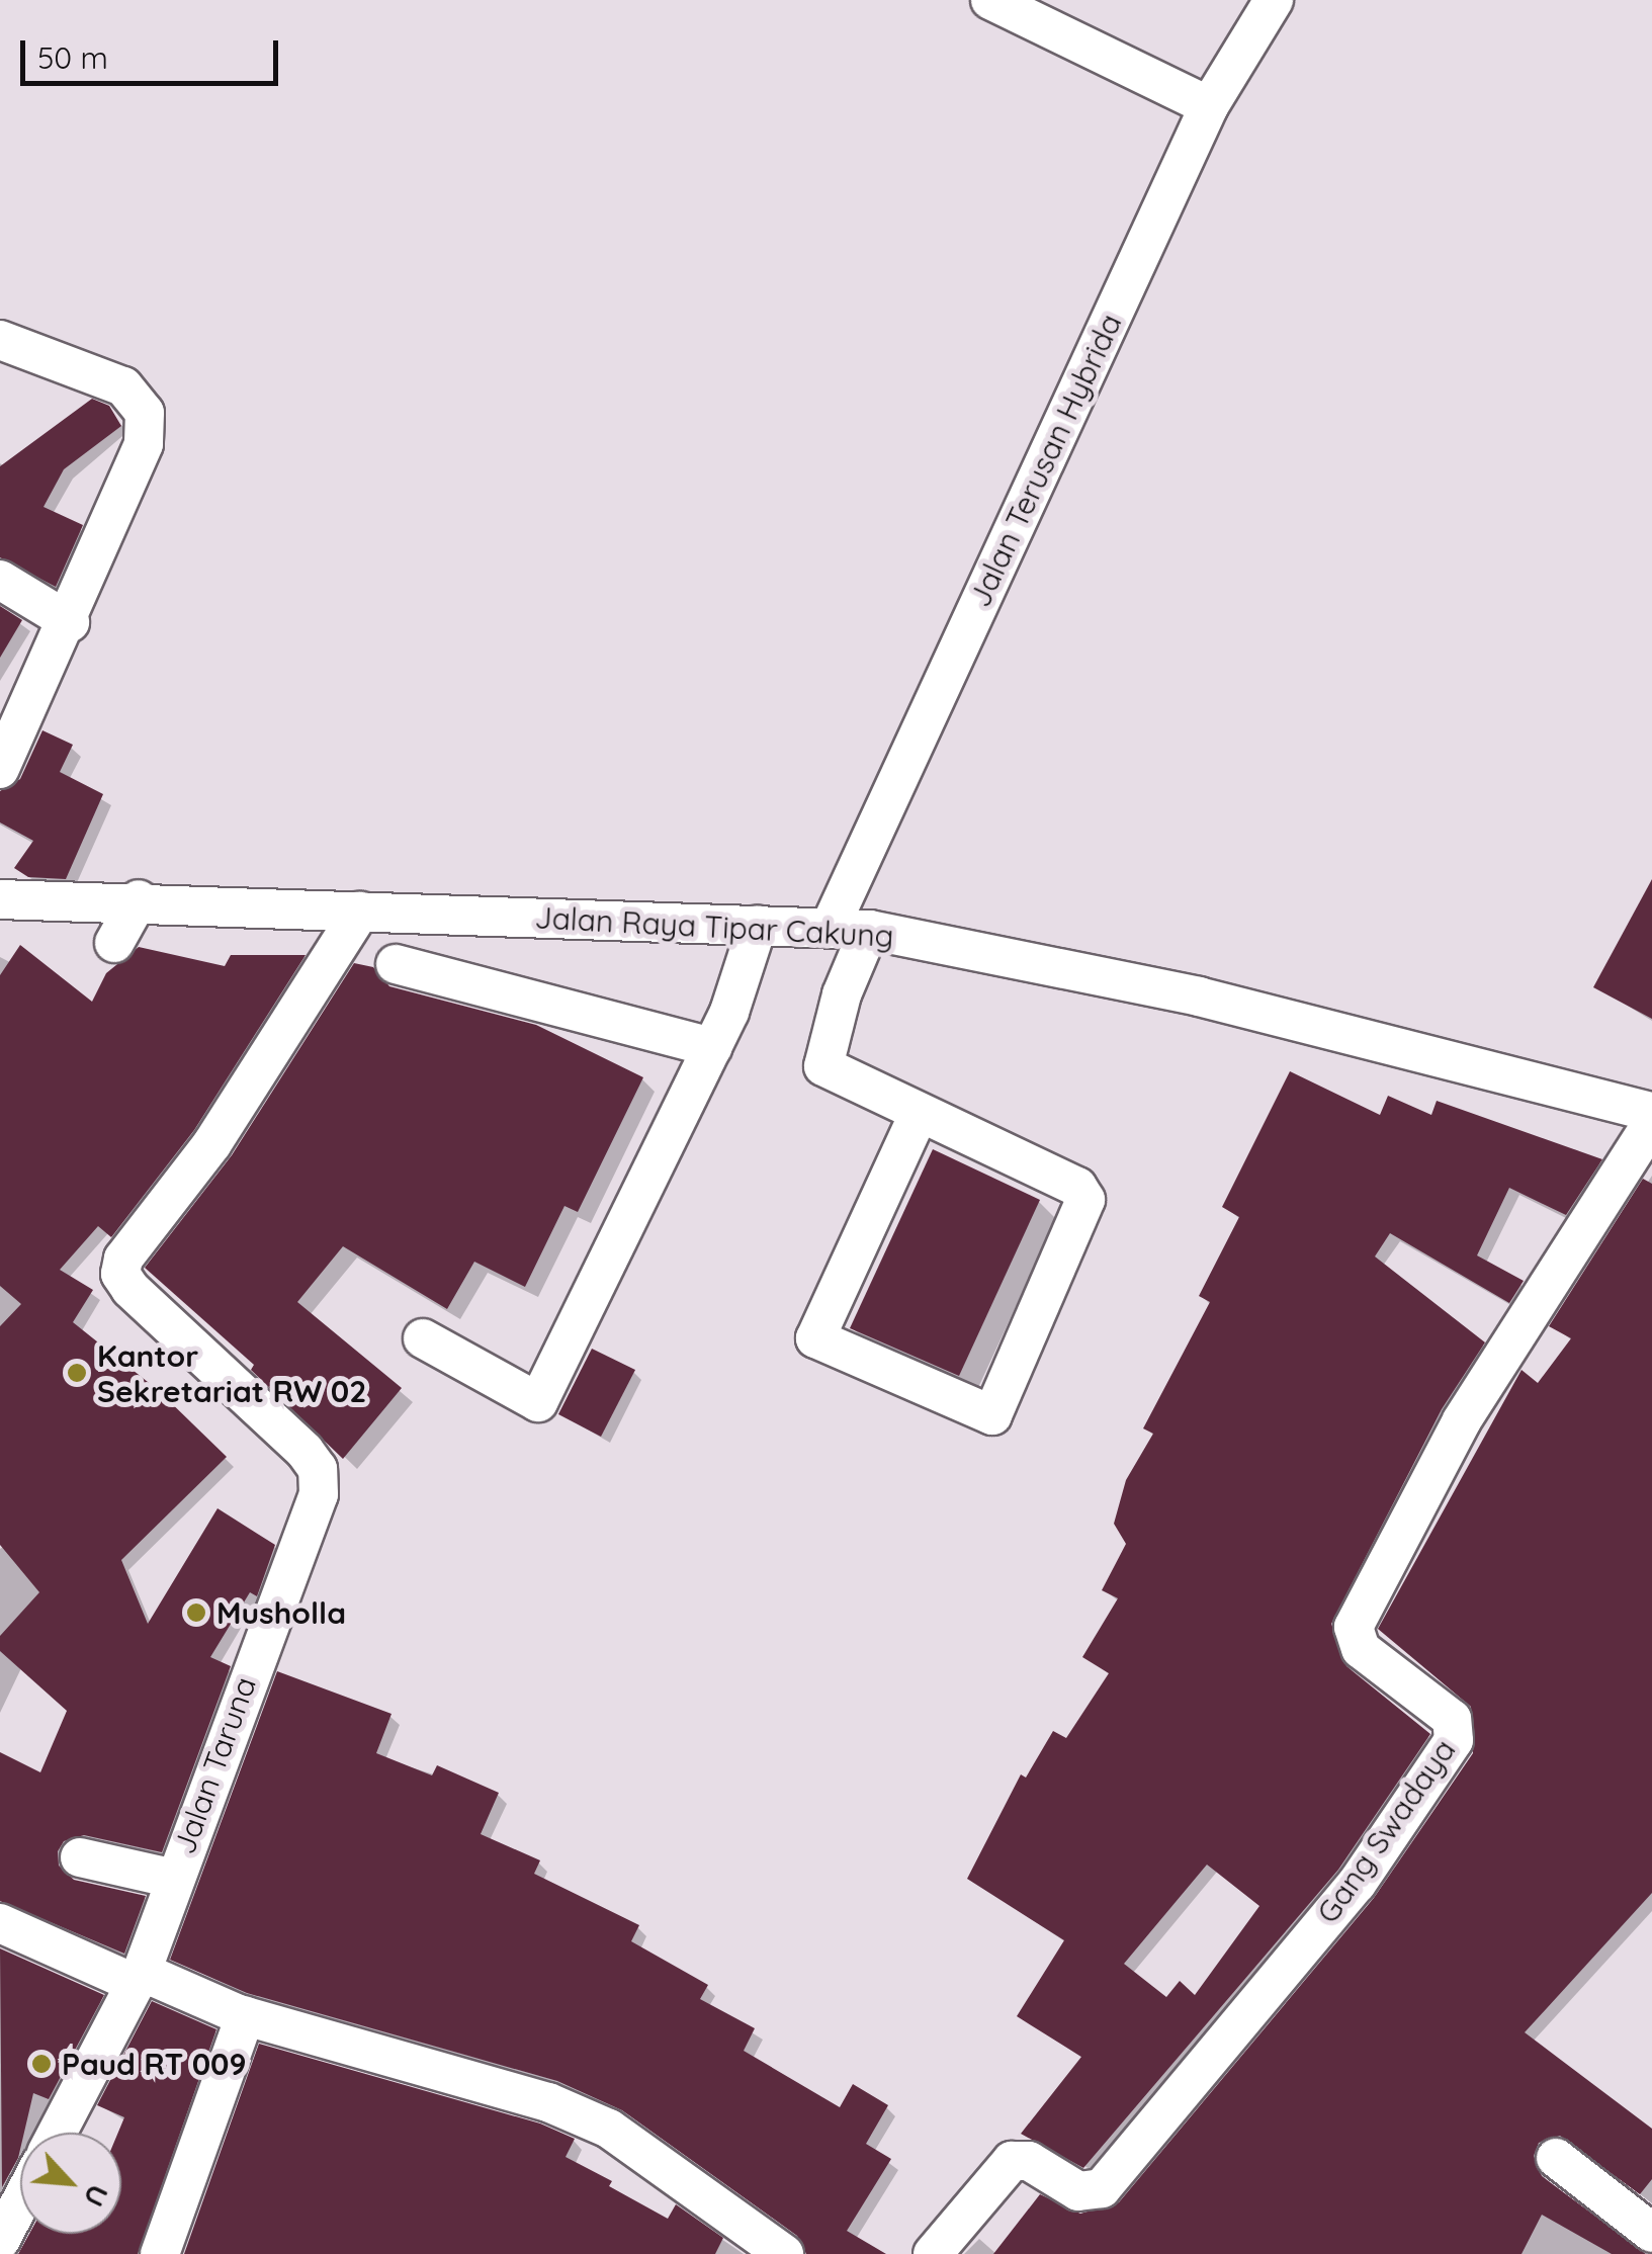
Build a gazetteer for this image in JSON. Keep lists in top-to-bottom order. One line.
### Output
{"streets":{"street":["Jalan Terusan Hybrida","Jalan Raya Tipar Cakung","Jalan Taruna","Gang Swadaya"]},"crossings":[["Jalan Terusan Hybrida","Jalan Raya Tipar Cakung"],["Jalan Raya Tipar Cakung","Jalan Taruna"]],"places":["Kantor Sekretariat RW 02","Musholla","Paud RT 009"],"scale_bar":"50 m","north":"bottom right"}
